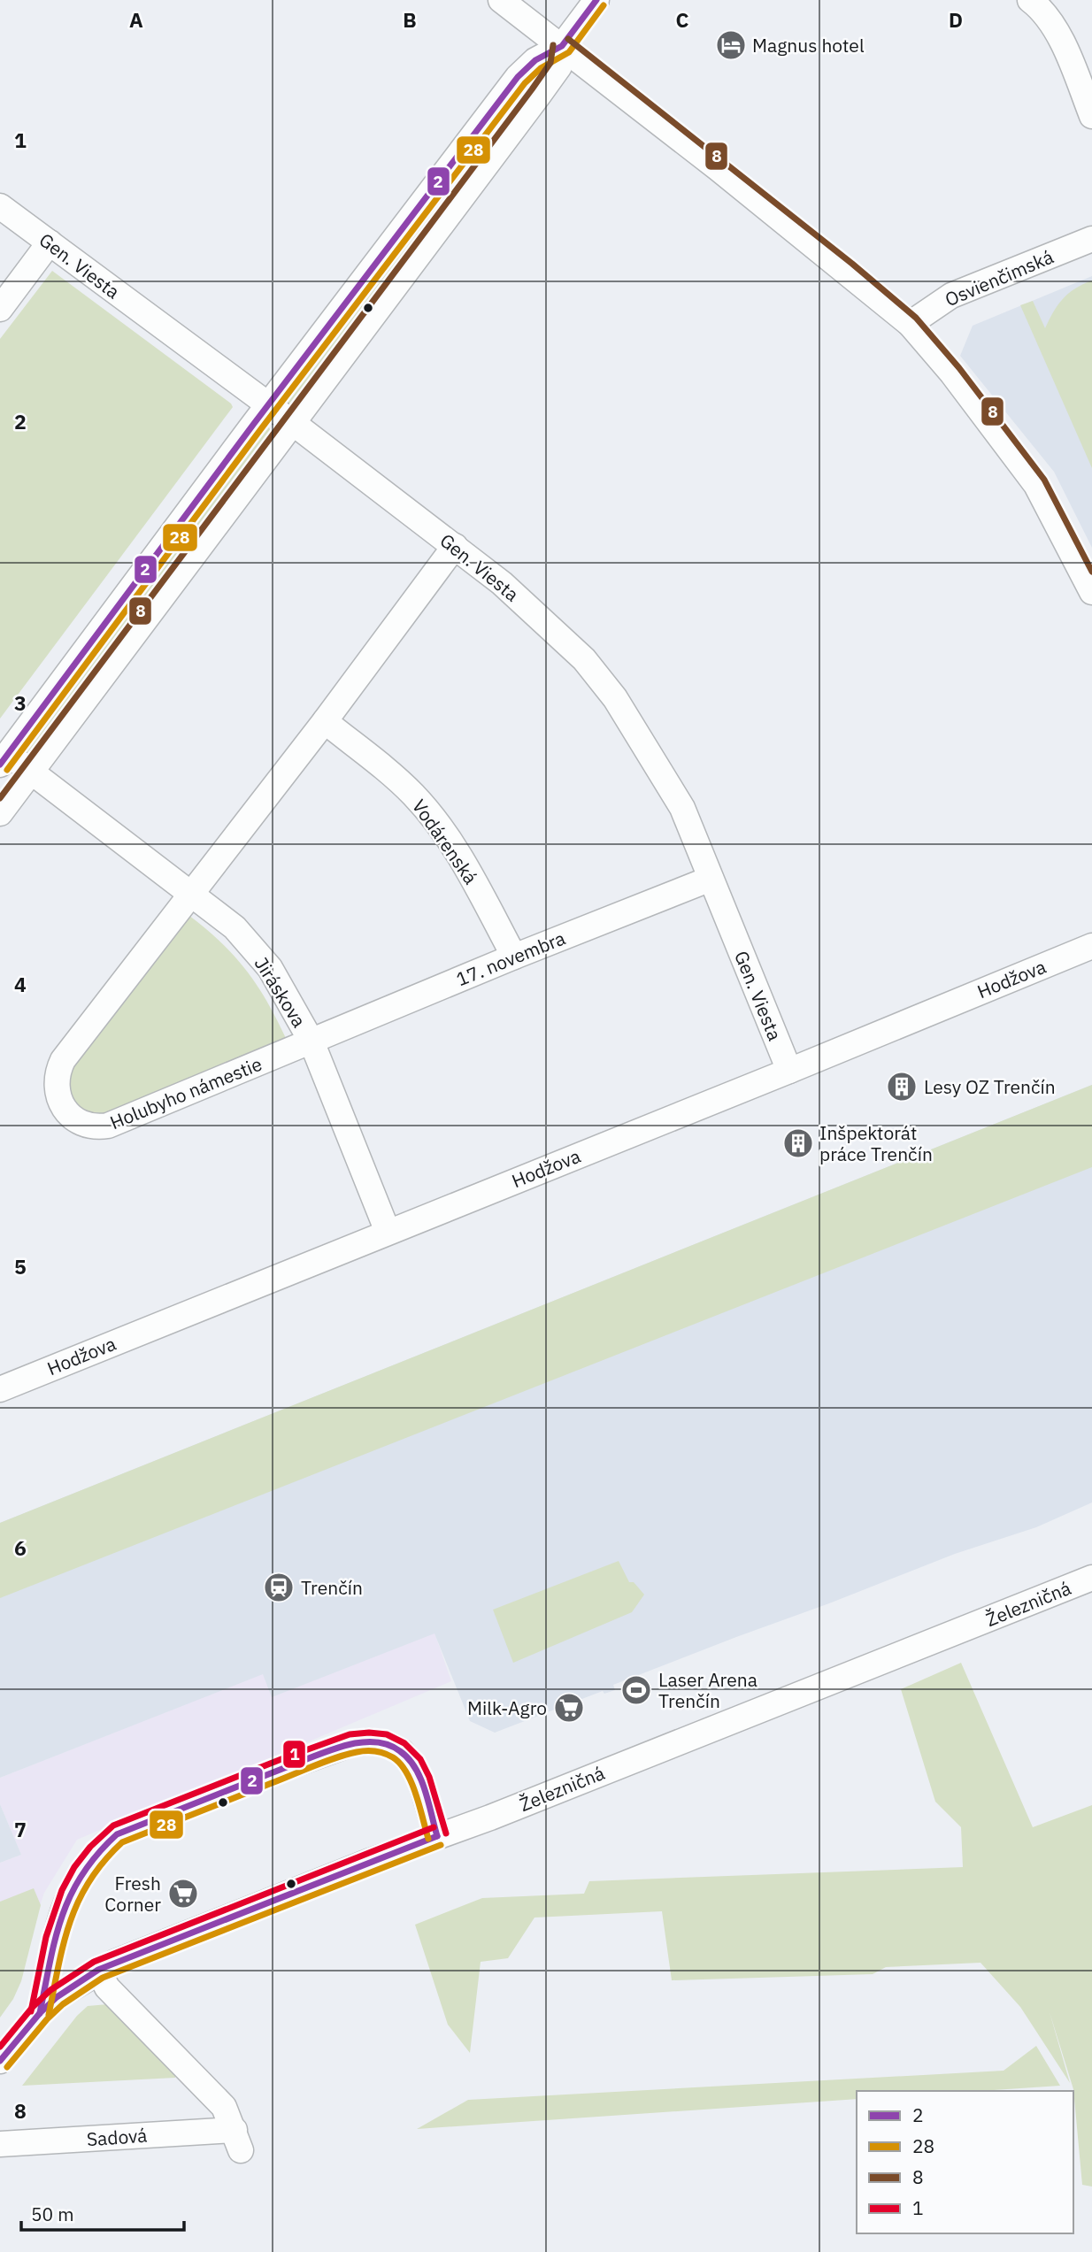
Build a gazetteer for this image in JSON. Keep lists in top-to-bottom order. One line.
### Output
{"streets":{"street":["Gen. Viesta","Osvienčimská","Vodárenská","17. novembra","Hodžova","Jiráskova","Holubyho námestie","Železničná","Sadová"]},"crossings":[["Gen. Viesta","17. novembra"],["Gen. Viesta","Hodžova"],["Vodárenská","17. novembra"],["17. novembra","Jiráskova"],["17. novembra","Holubyho námestie"],["Hodžova","Jiráskova"],["Jiráskova","Holubyho námestie"],["Železničná","Sadová"]],"places":{"hotel":["Magnus hotel"],"building":["Lesy OZ Trenčín","Inšpektorát práce Trenčín"],"station":["Trenčín"],"sports":["Laser Arena Trenčín"],"supermarket":["Milk-Agro","Fresh Corner"]},"lines":["transit line 2","transit line 28","transit line 8","transit line 1"],"legend":["2","28","8","1"],"scale_bar":"50 m","grid":{"columns":["A","B","C","D"],"rows":["1","2","3","4","5","6","7","8"]}}
